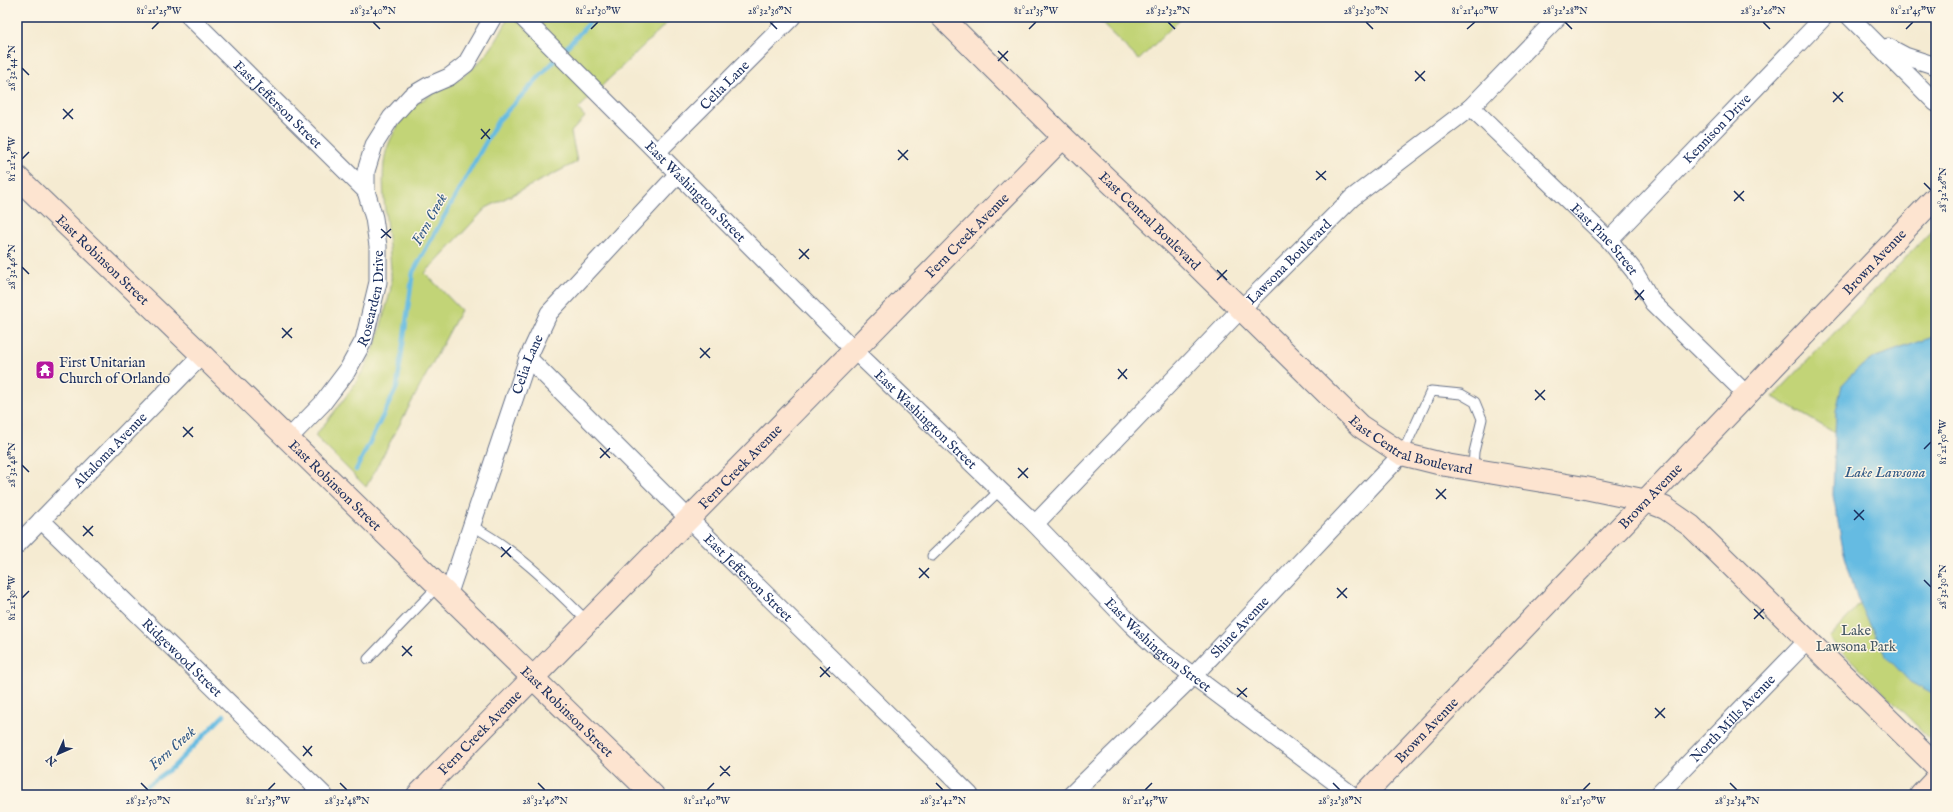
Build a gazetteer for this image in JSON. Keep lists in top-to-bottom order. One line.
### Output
{"streets":{"street":["Celia Lane","East Jefferson Street","Kennison Drive","East Washington Street","East Central Boulevard","Fern Creek Avenue","East Pine Street","East Robinson Street","Lawsona Boulevard","Brown Avenue","Rosearden Drive","Altaloma Avenue","Shine Avenue","Ridgewood Street","North Mills Avenue"]},"crossings":[["Celia Lane","East Jefferson Street"],["Celia Lane","East Washington Street"],["Celia Lane","East Robinson Street"],["East Jefferson Street","Fern Creek Avenue"],["East Jefferson Street","Rosearden Drive"],["Kennison Drive","East Pine Street"],["East Washington Street","Fern Creek Avenue"],["East Washington Street","Lawsona Boulevard"],["East Washington Street","Shine Avenue"],["East Central Boulevard","Fern Creek Avenue"],["East Central Boulevard","Lawsona Boulevard"],["East Central Boulevard","Brown Avenue"],["East Central Boulevard","Shine Avenue"],["East Central Boulevard","North Mills Avenue"],["Fern Creek Avenue","East Robinson Street"],["East Pine Street","Lawsona Boulevard"],["East Pine Street","Brown Avenue"],["East Robinson Street","Rosearden Drive"],["East Robinson Street","Altaloma Avenue"],["Altaloma Avenue","Ridgewood Street"]],"water":["Fern Creek","Lake Lawsona"],"parks":["Lake Lawsona Park"],"places":{"temple":["First Unitarian Church of Orlando"]},"north":"bottom left","coordinates":["81°21'25\"W","28°32'40\"N","81°21'30\"W","28°32'36\"N","81°21'35\"W","28°32'32\"N","28°32'30\"N","81°21'40\"W","28°32'28\"N","28°32'26\"N","81°21'45\"W","28°32'44\"N","28°32'46\"N","81°21'50\"W","28°32'48\"N","28°32'50\"N","28°32'42\"N","28°32'38\"N","28°32'34\"N"]}
